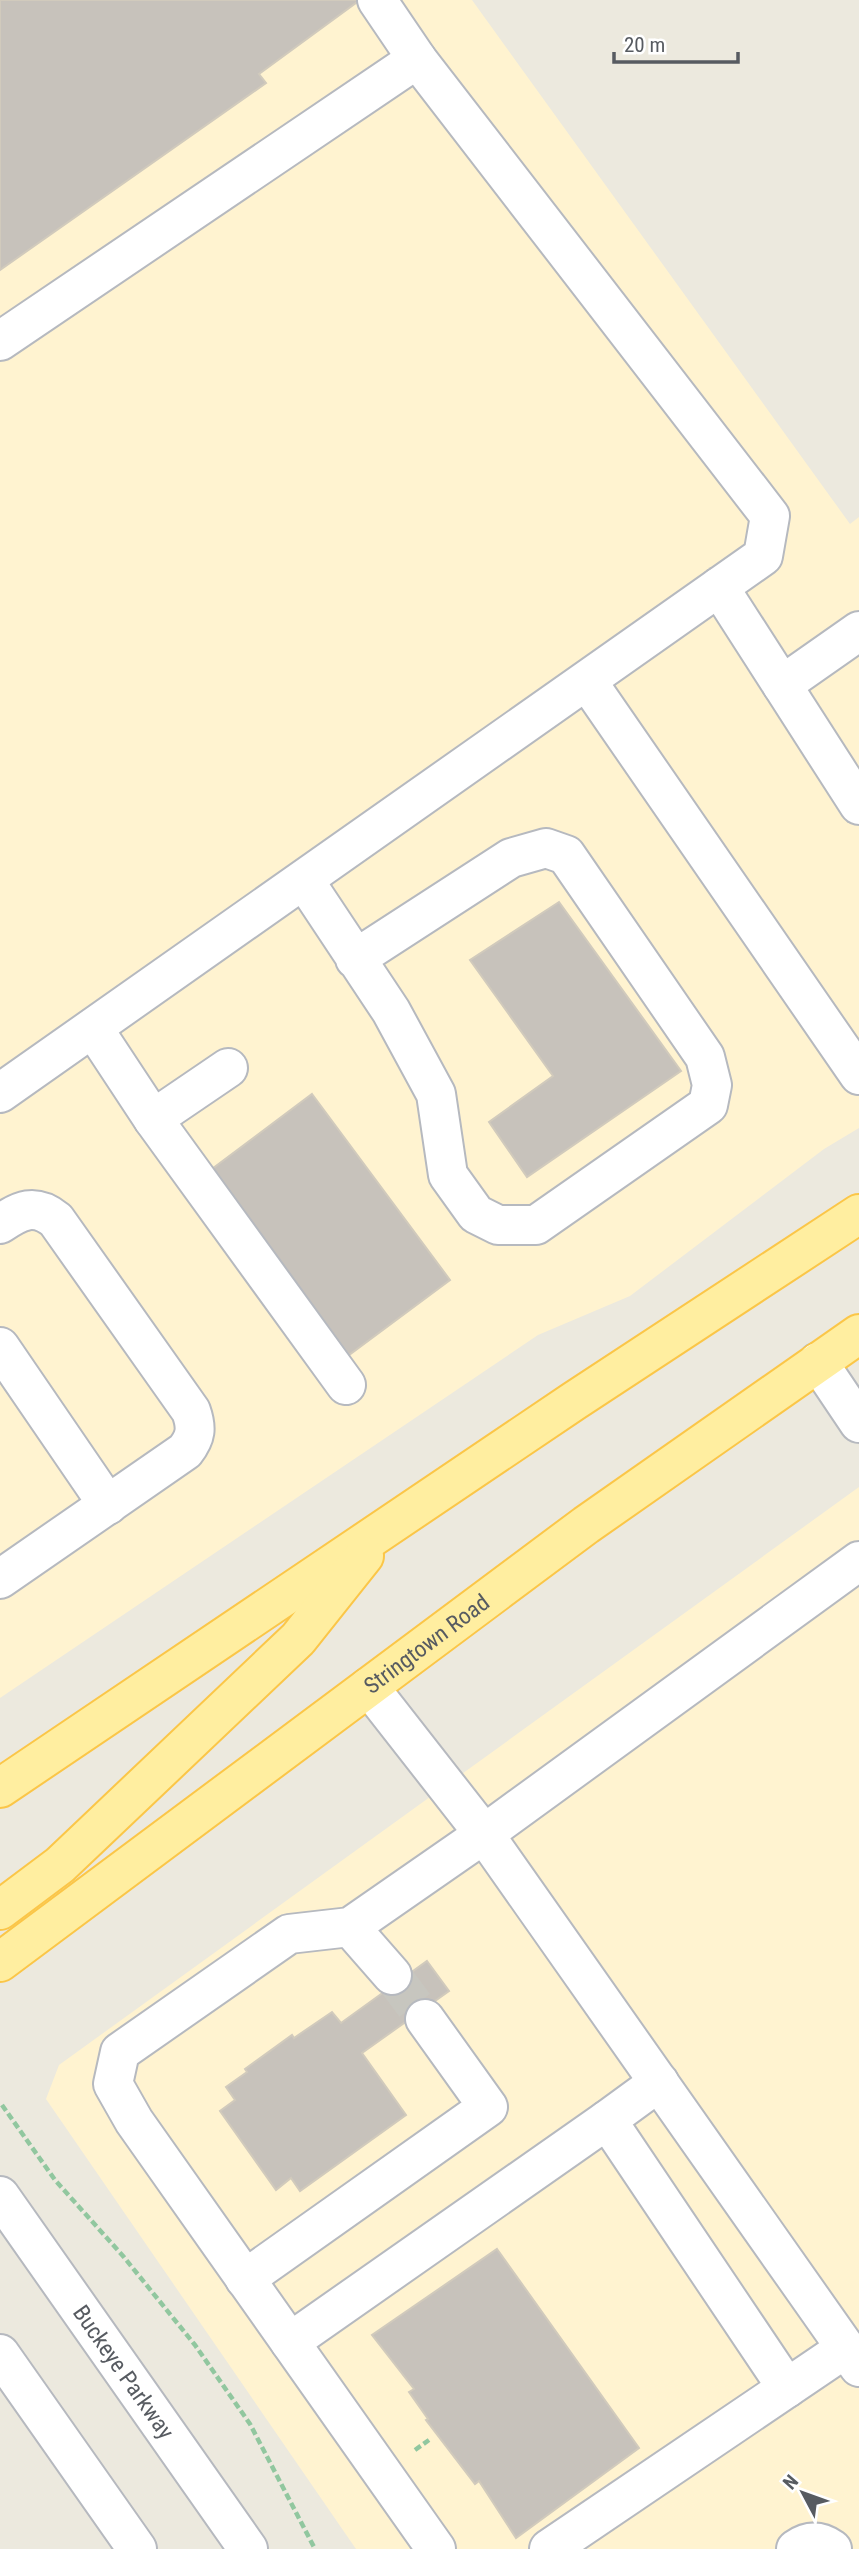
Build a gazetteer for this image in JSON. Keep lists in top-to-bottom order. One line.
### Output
{"streets":{"main road":["Stringtown Road"],"street":["Buckeye Parkway"]},"scale_bar":"20 m","north":"top left"}
